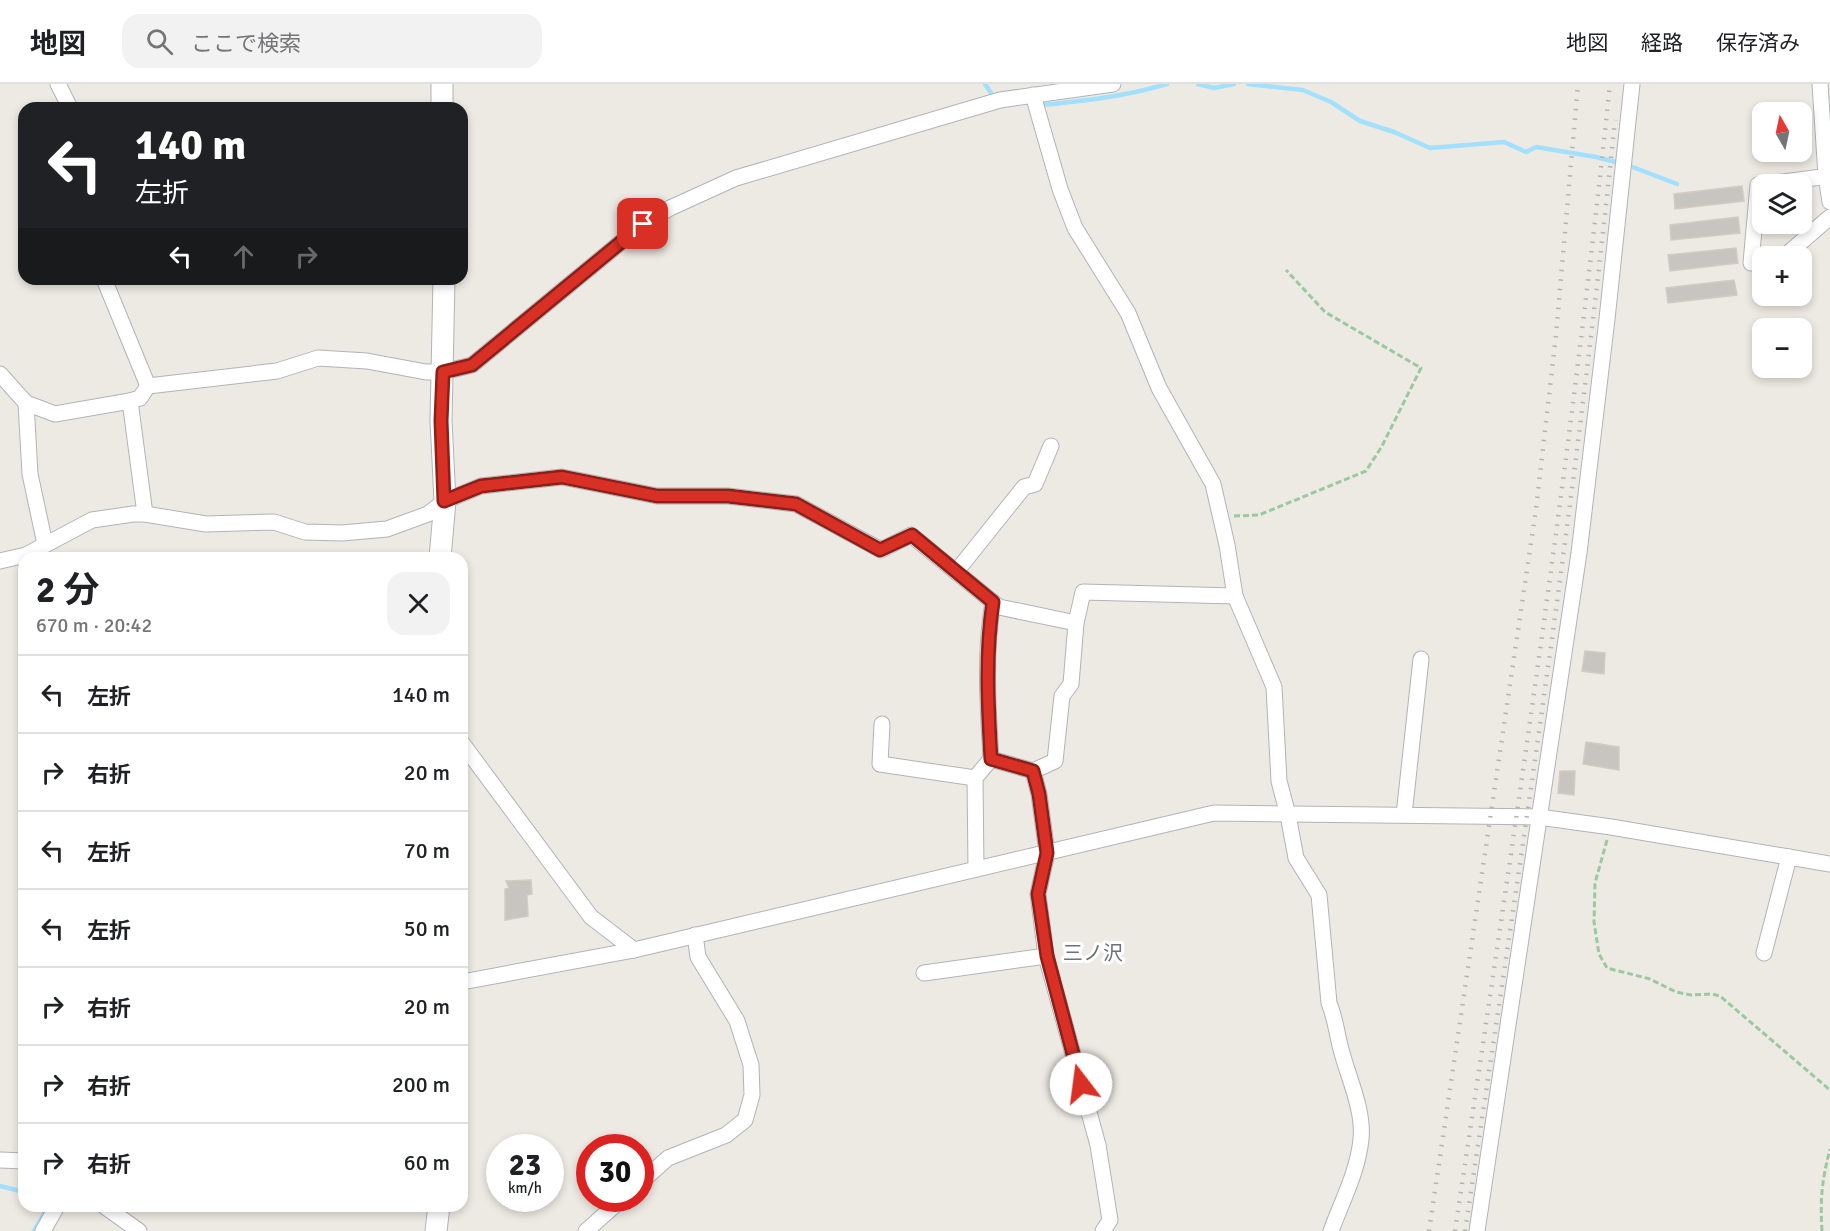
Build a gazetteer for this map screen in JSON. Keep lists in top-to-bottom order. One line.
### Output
{"districts":["三ノ沢"],"north":"top","page":{"header":"地図","search":"ここで検索","nav":["地図","経路","保存済み"],"map_buttons":["+","−"],"turn":["140 m","左折"],"heading":["2 分","670 m · 20:42"],"list":[{"name":"左折","value":"140 m"},{"name":"右折","value":"20 m"},{"name":"左折","value":"70 m"},{"name":"左折","value":"50 m"},{"name":"右折","value":"20 m"},{"name":"右折","value":"200 m"},{"name":"右折","value":"60 m"}],"speed":"23 km/h","limit":"30"}}
